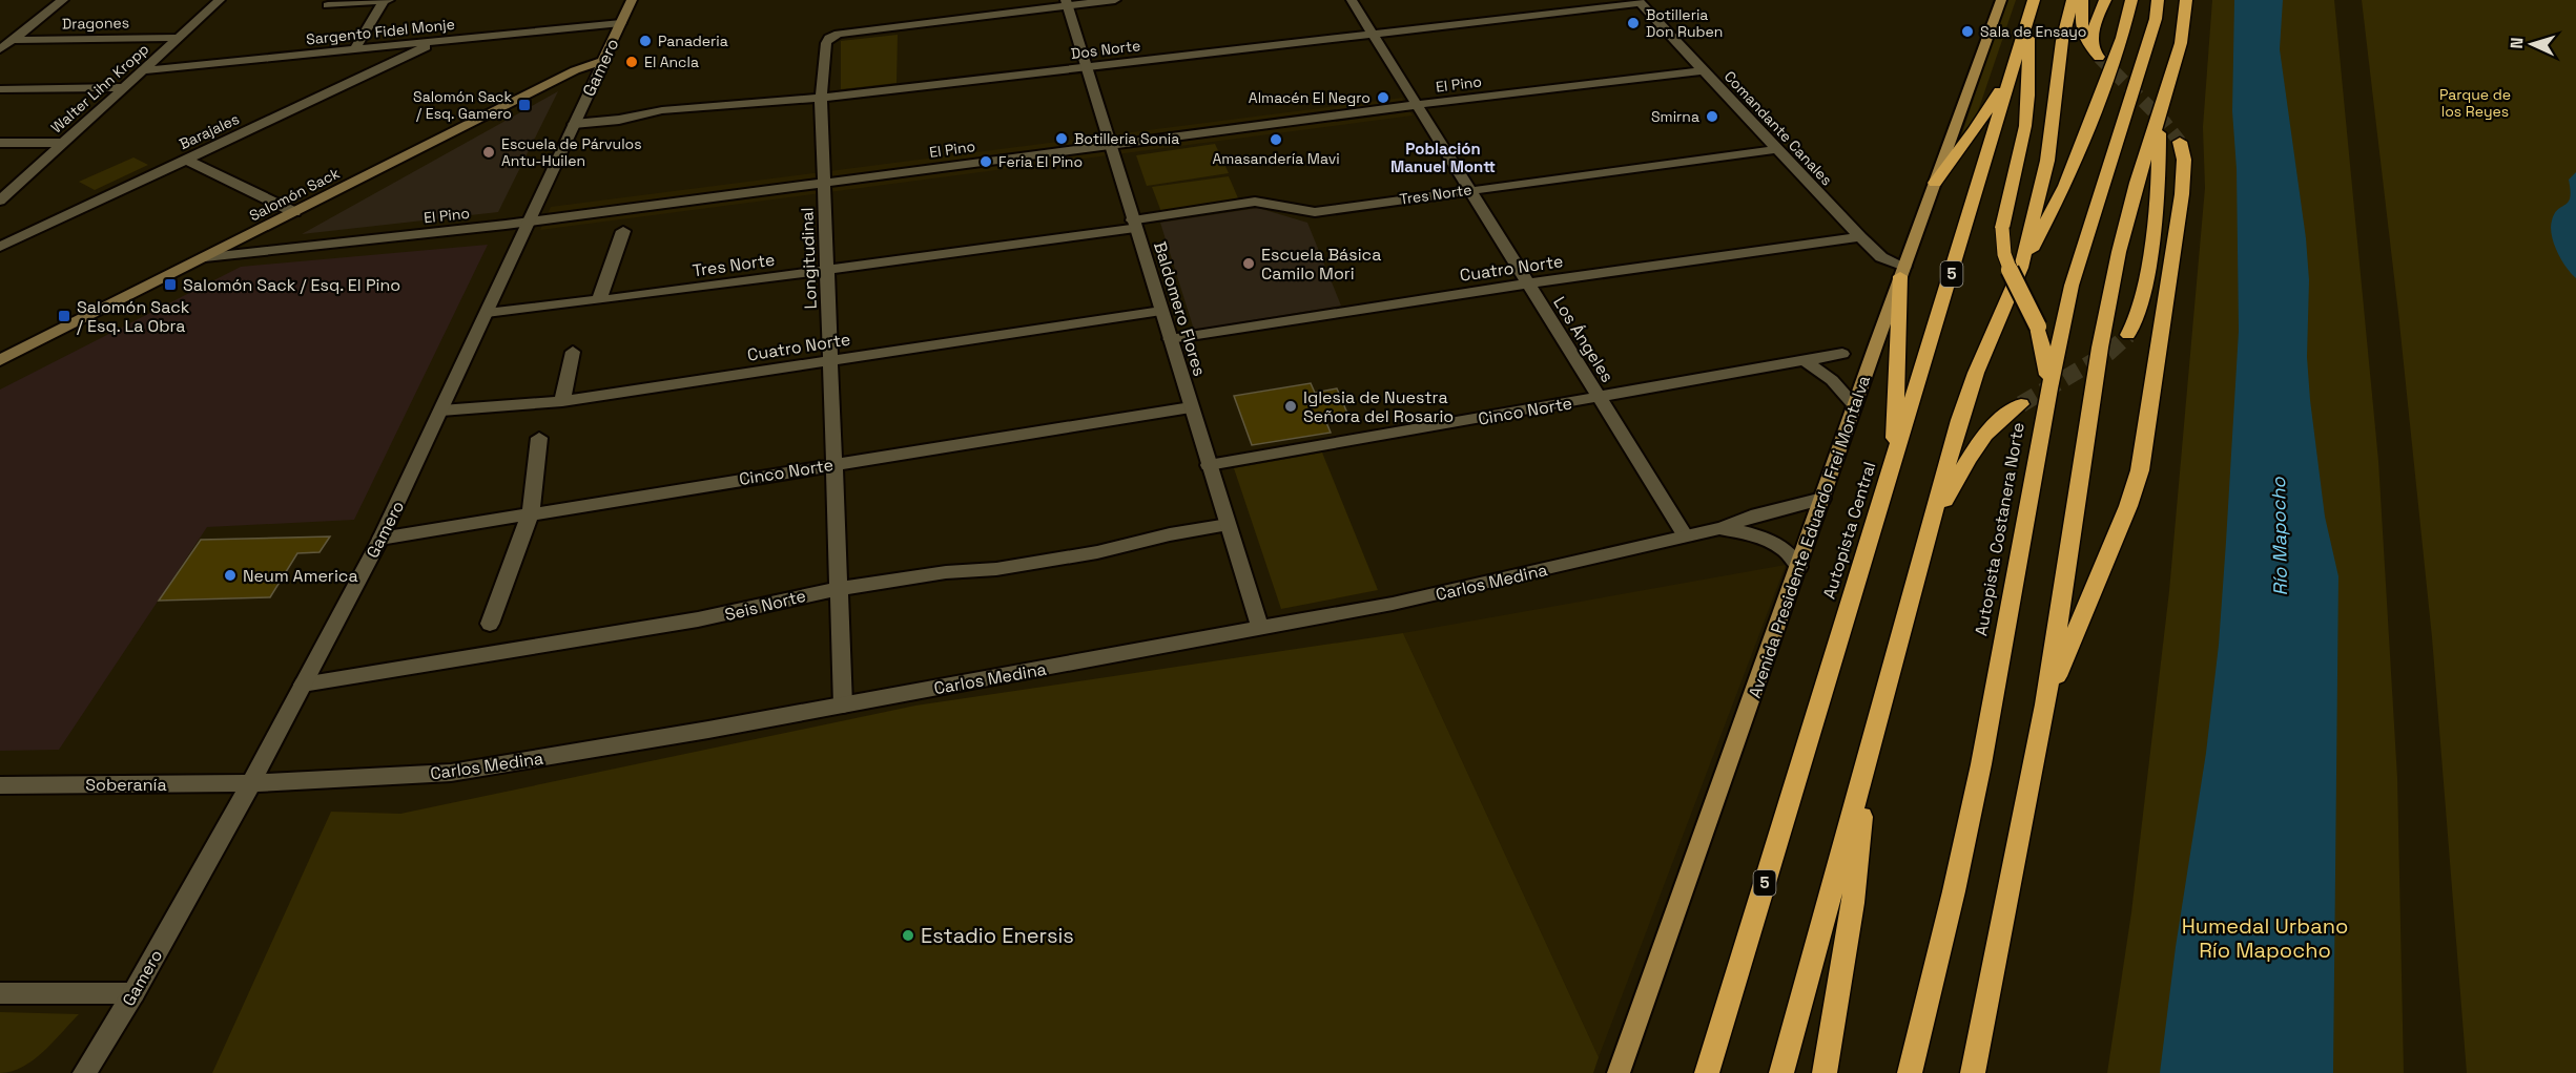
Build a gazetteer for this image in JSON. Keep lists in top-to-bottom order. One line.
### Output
{"streets":{"highway":["5","Autopista Costanera Norte","Autopista Central"],"main road":["Gamero","Salomón Sack","Avenida Presidente Eduardo Frei Montalva"],"street":["Dragones","Sargento Fidel Monje","Dos Norte","El Pino","Walter Lihn Kropp","Comandante Canales","Barajales","Tres Norte","Longitudinal","Cuatro Norte","Baldomero Flores","Los Ángeles","Cinco Norte","Carlos Medina","Seis Norte","Soberanía"]},"crossings":[["Dragones","Walter Lihn Kropp"],["Sargento Fidel Monje","Gamero"],["Sargento Fidel Monje","Walter Lihn Kropp"],["Sargento Fidel Monje","Barajales"],["Dos Norte","Gamero"],["Dos Norte","Comandante Canales"],["Dos Norte","Longitudinal"],["Dos Norte","Baldomero Flores"],["Dos Norte","Los Ángeles"],["Gamero","El Pino"],["Gamero","Salomón Sack"],["Gamero","Tres Norte"],["Gamero","Cuatro Norte"],["Gamero","Cinco Norte"],["Gamero","Carlos Medina"],["Gamero","Seis Norte"],["Gamero","Soberanía"],["El Pino","Comandante Canales"],["El Pino","Salomón Sack"],["El Pino","Longitudinal"],["El Pino","Baldomero Flores"],["El Pino","Los Ángeles"],["Comandante Canales","Tres Norte"],["Comandante Canales","Cuatro Norte"],["Comandante Canales","Avenida Presidente Eduardo Frei Montalva"],["Tres Norte","Longitudinal"],["Tres Norte","Baldomero Flores"],["Tres Norte","Los Ángeles"],["Longitudinal","Cuatro Norte"],["Longitudinal","Baldomero Flores"],["Longitudinal","Cinco Norte"],["Longitudinal","Carlos Medina"],["Longitudinal","Seis Norte"],["Cuatro Norte","Baldomero Flores"],["Cuatro Norte","Los Ángeles"],["Baldomero Flores","Cinco Norte"],["Baldomero Flores","Carlos Medina"],["Baldomero Flores","Seis Norte"],["Los Ángeles","Cinco Norte"],["Los Ángeles","Carlos Medina"],["Avenida Presidente Eduardo Frei Montalva","Carlos Medina"],["Carlos Medina","Soberanía"]],"districts":["Población Manuel Montt"],"water":["Río Mapocho"],"parks":["Parque de los Reyes","Humedal Urbano Río Mapocho"],"places":{"other":["Botilleria Don Ruben","Sala de Ensayo","Panaderia","El Ancla","Almacén El Negro","Smirna","Botilleria Sonia","Amasandería Mavi","Escuela de Párvulos Antu-Huilen","Feria El Pino","Escuela Básica Camilo Mori","Iglesia de Nuestra Señora del Rosario","Neum America","Estadio Enersis"],"transit":["Salomón Sack / Esq. Gamero","Salomón Sack / Esq. El Pino","Salomón Sack / Esq. La Obra"]},"north":"left"}
